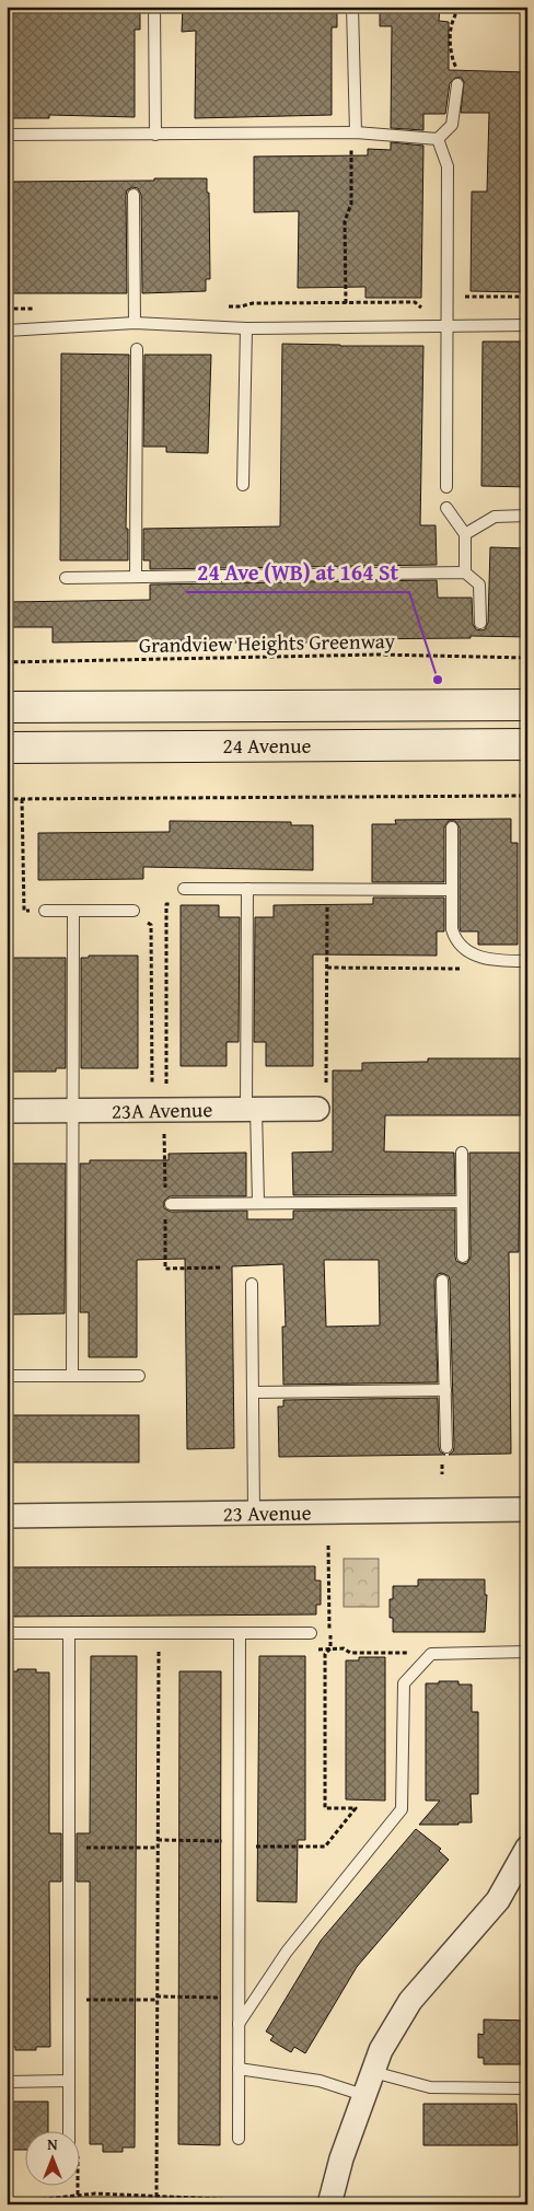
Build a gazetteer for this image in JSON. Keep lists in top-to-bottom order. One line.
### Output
{"streets":{"main road":["24 Avenue"],"street":["23A Avenue","23 Avenue"],"path":["Grandview Heights Greenway"]},"places":["24 Ave (WB) at 164 St"],"north":"top"}
